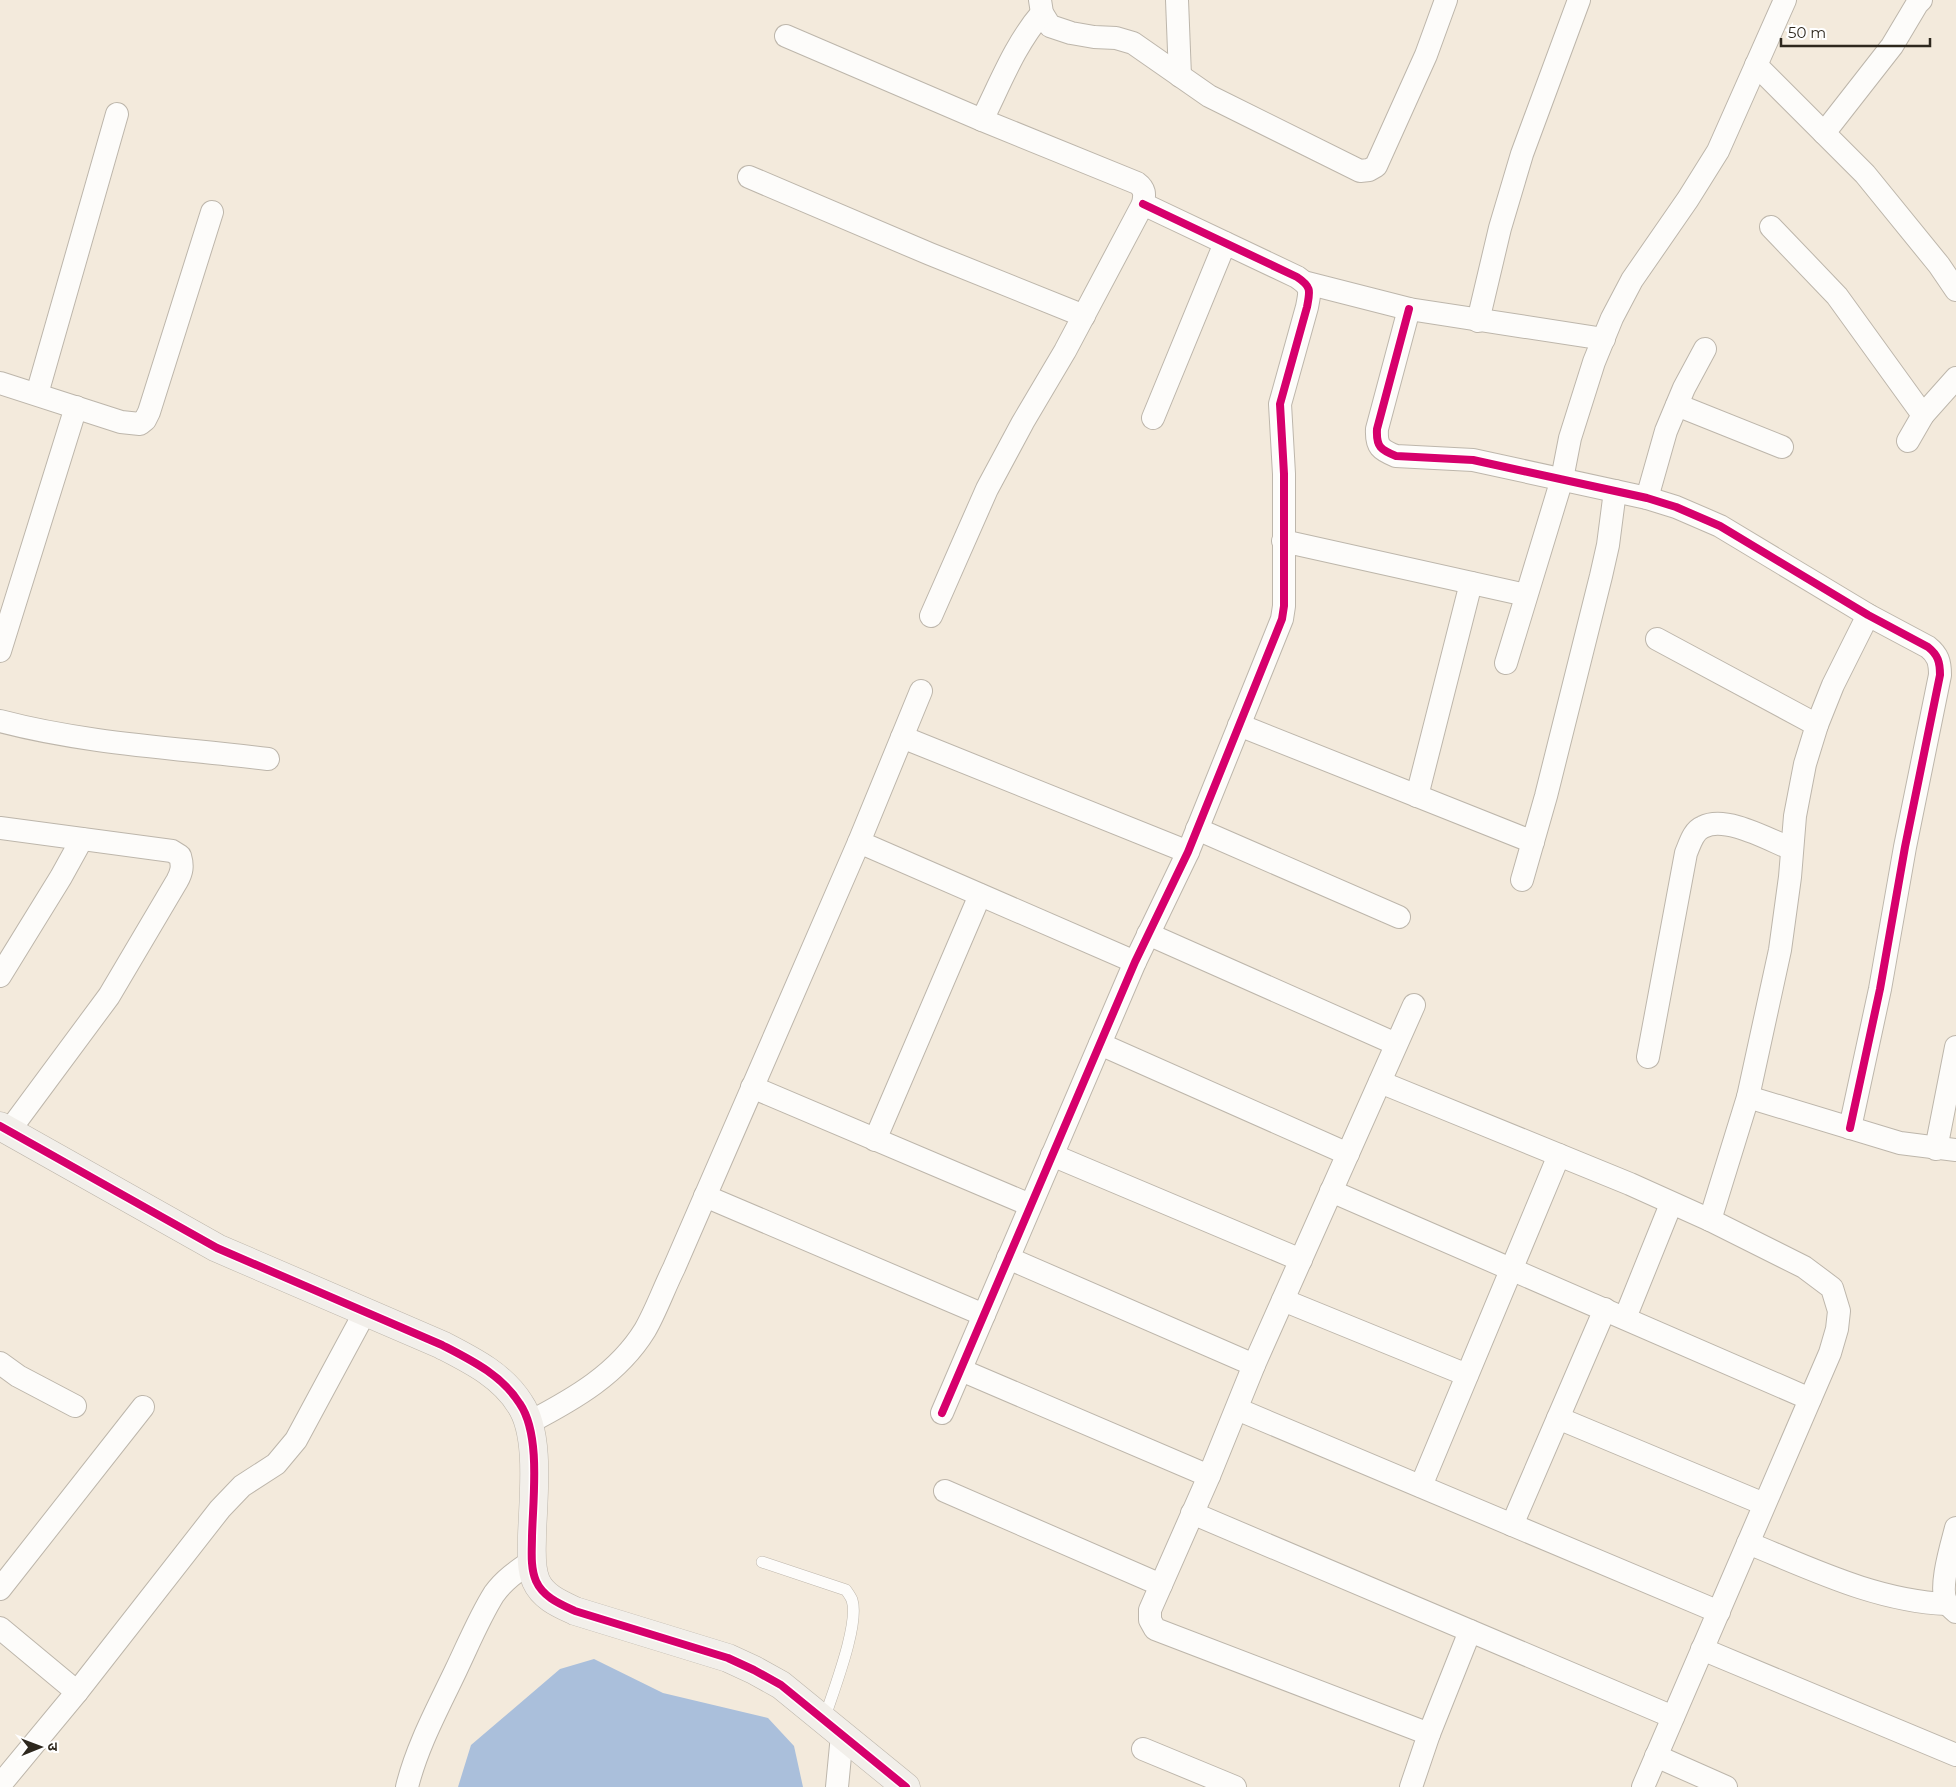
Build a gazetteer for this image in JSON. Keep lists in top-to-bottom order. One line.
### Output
{"scale_bar":"50 m","north":"right"}
